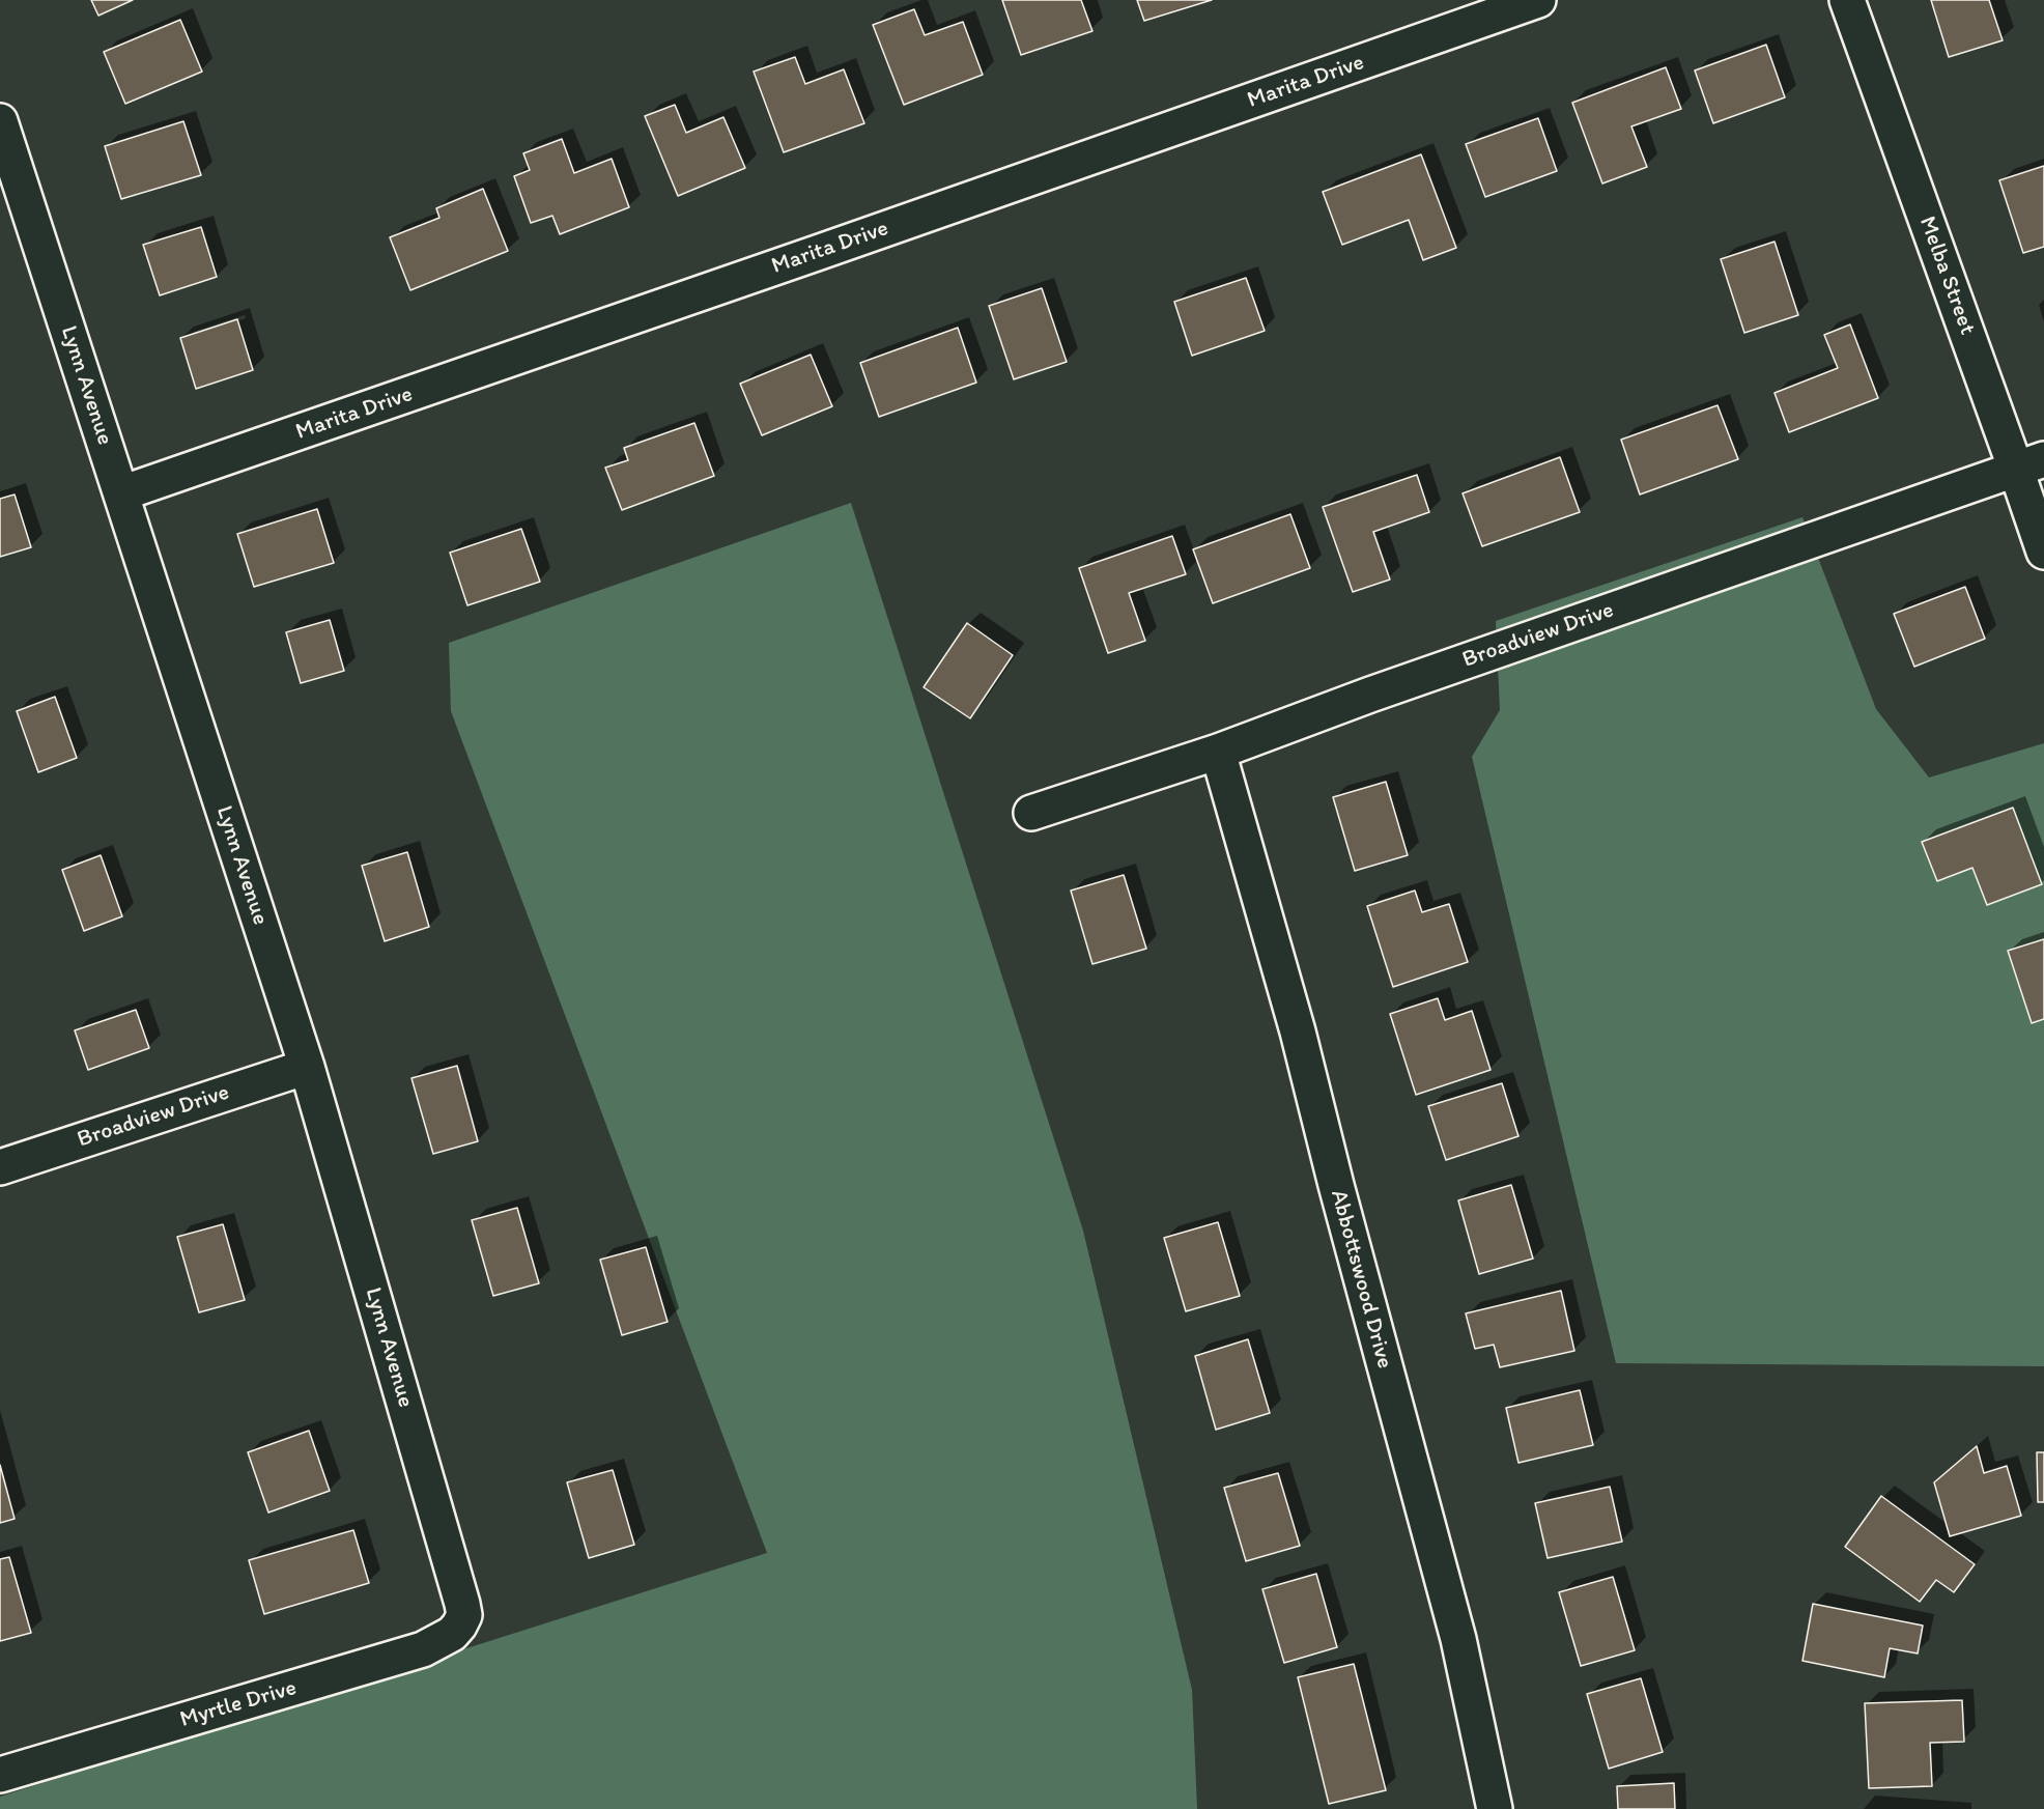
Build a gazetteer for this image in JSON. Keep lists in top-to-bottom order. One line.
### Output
{"streets":{"street":["Marita Drive","Melba Street","Lynn Avenue","Broadview Drive","Abbottswood Drive","Myrtle Drive"]},"crossings":[["Marita Drive","Lynn Avenue"],["Melba Street","Broadview Drive"],["Lynn Avenue","Broadview Drive"],["Lynn Avenue","Myrtle Drive"],["Broadview Drive","Abbottswood Drive"]]}
